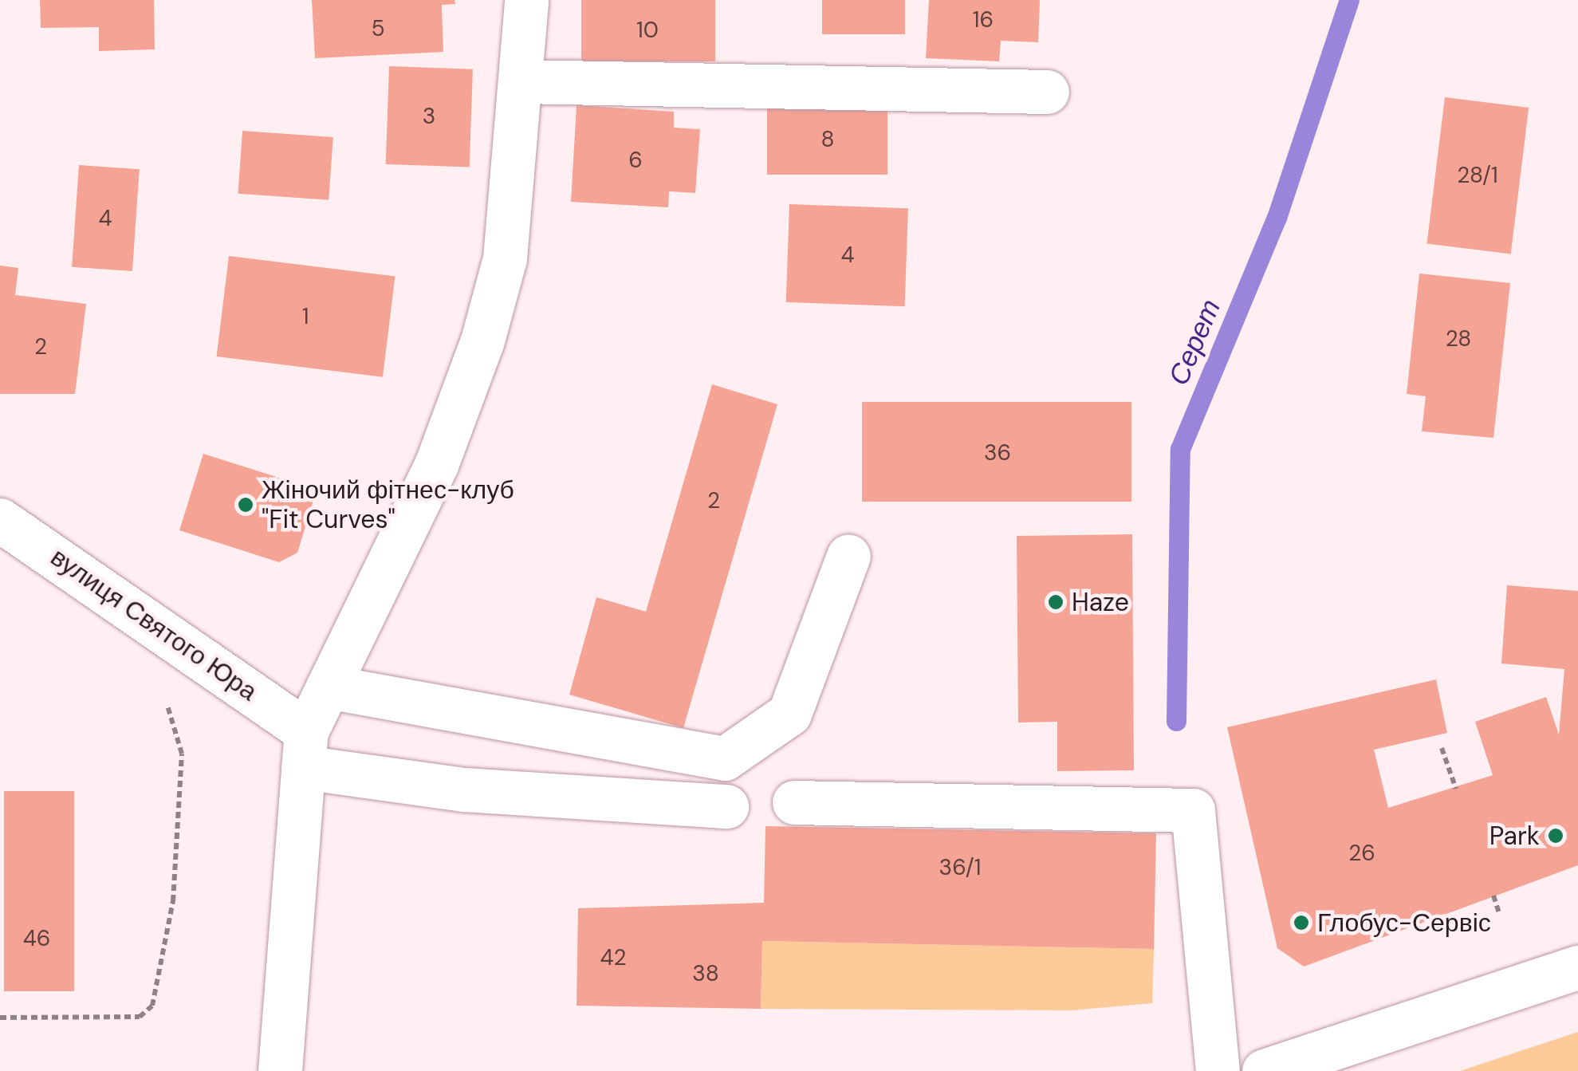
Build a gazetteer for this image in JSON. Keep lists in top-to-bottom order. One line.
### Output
{"streets":{"street":["вулиця Святого Юра"]},"water":["Серет"],"places":["Жіночий фітнес-клуб \"Fit Curves\"","Haze","Park","Глобус-Сервіс"],"house_numbers":["16","5","10","3","8","6","28/1","4","4","1","28","2","36","2","26","36/1","46","42","38"]}
